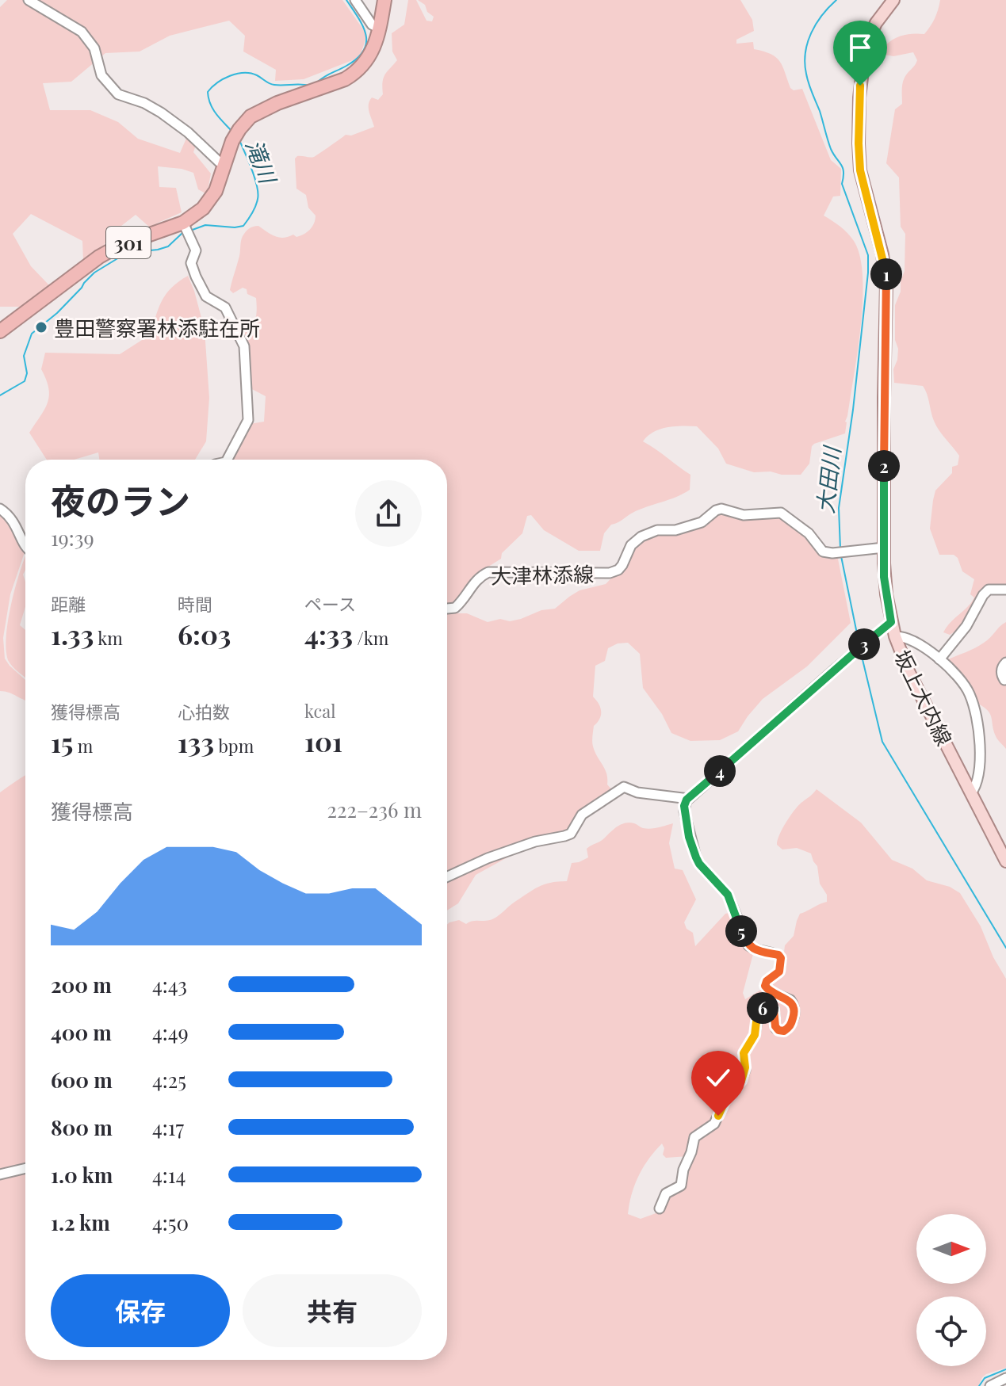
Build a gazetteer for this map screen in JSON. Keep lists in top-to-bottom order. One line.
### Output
{"streets":{"highway":["301"],"main road":["坂上大内線"],"street":["大津林添線"]},"crossings":[["大津林添線","坂上大内線"]],"water":["滝川","大田川"],"places":["豊田警察署林添駐在所"],"north":"right","page":{"pins":["1","2","3","4","5","6"],"heading":["夜のラン","19:39"],"stats":[["距離","1.33 km"],["時間","6:03"],["ペース","4:33 /km"],["獲得標高","15 m"],["心拍数","133 bpm"],["kcal","101"]],"chart":["獲得標高","222–236 m"],"list":[{"name":"200 m","note":"4:43"},{"name":"400 m","note":"4:49"},{"name":"600 m","note":"4:25"},{"name":"800 m","note":"4:17"},{"name":"1.0 km","note":"4:14"},{"name":"1.2 km","note":"4:50"}],"buttons":["保存","共有"]}}
